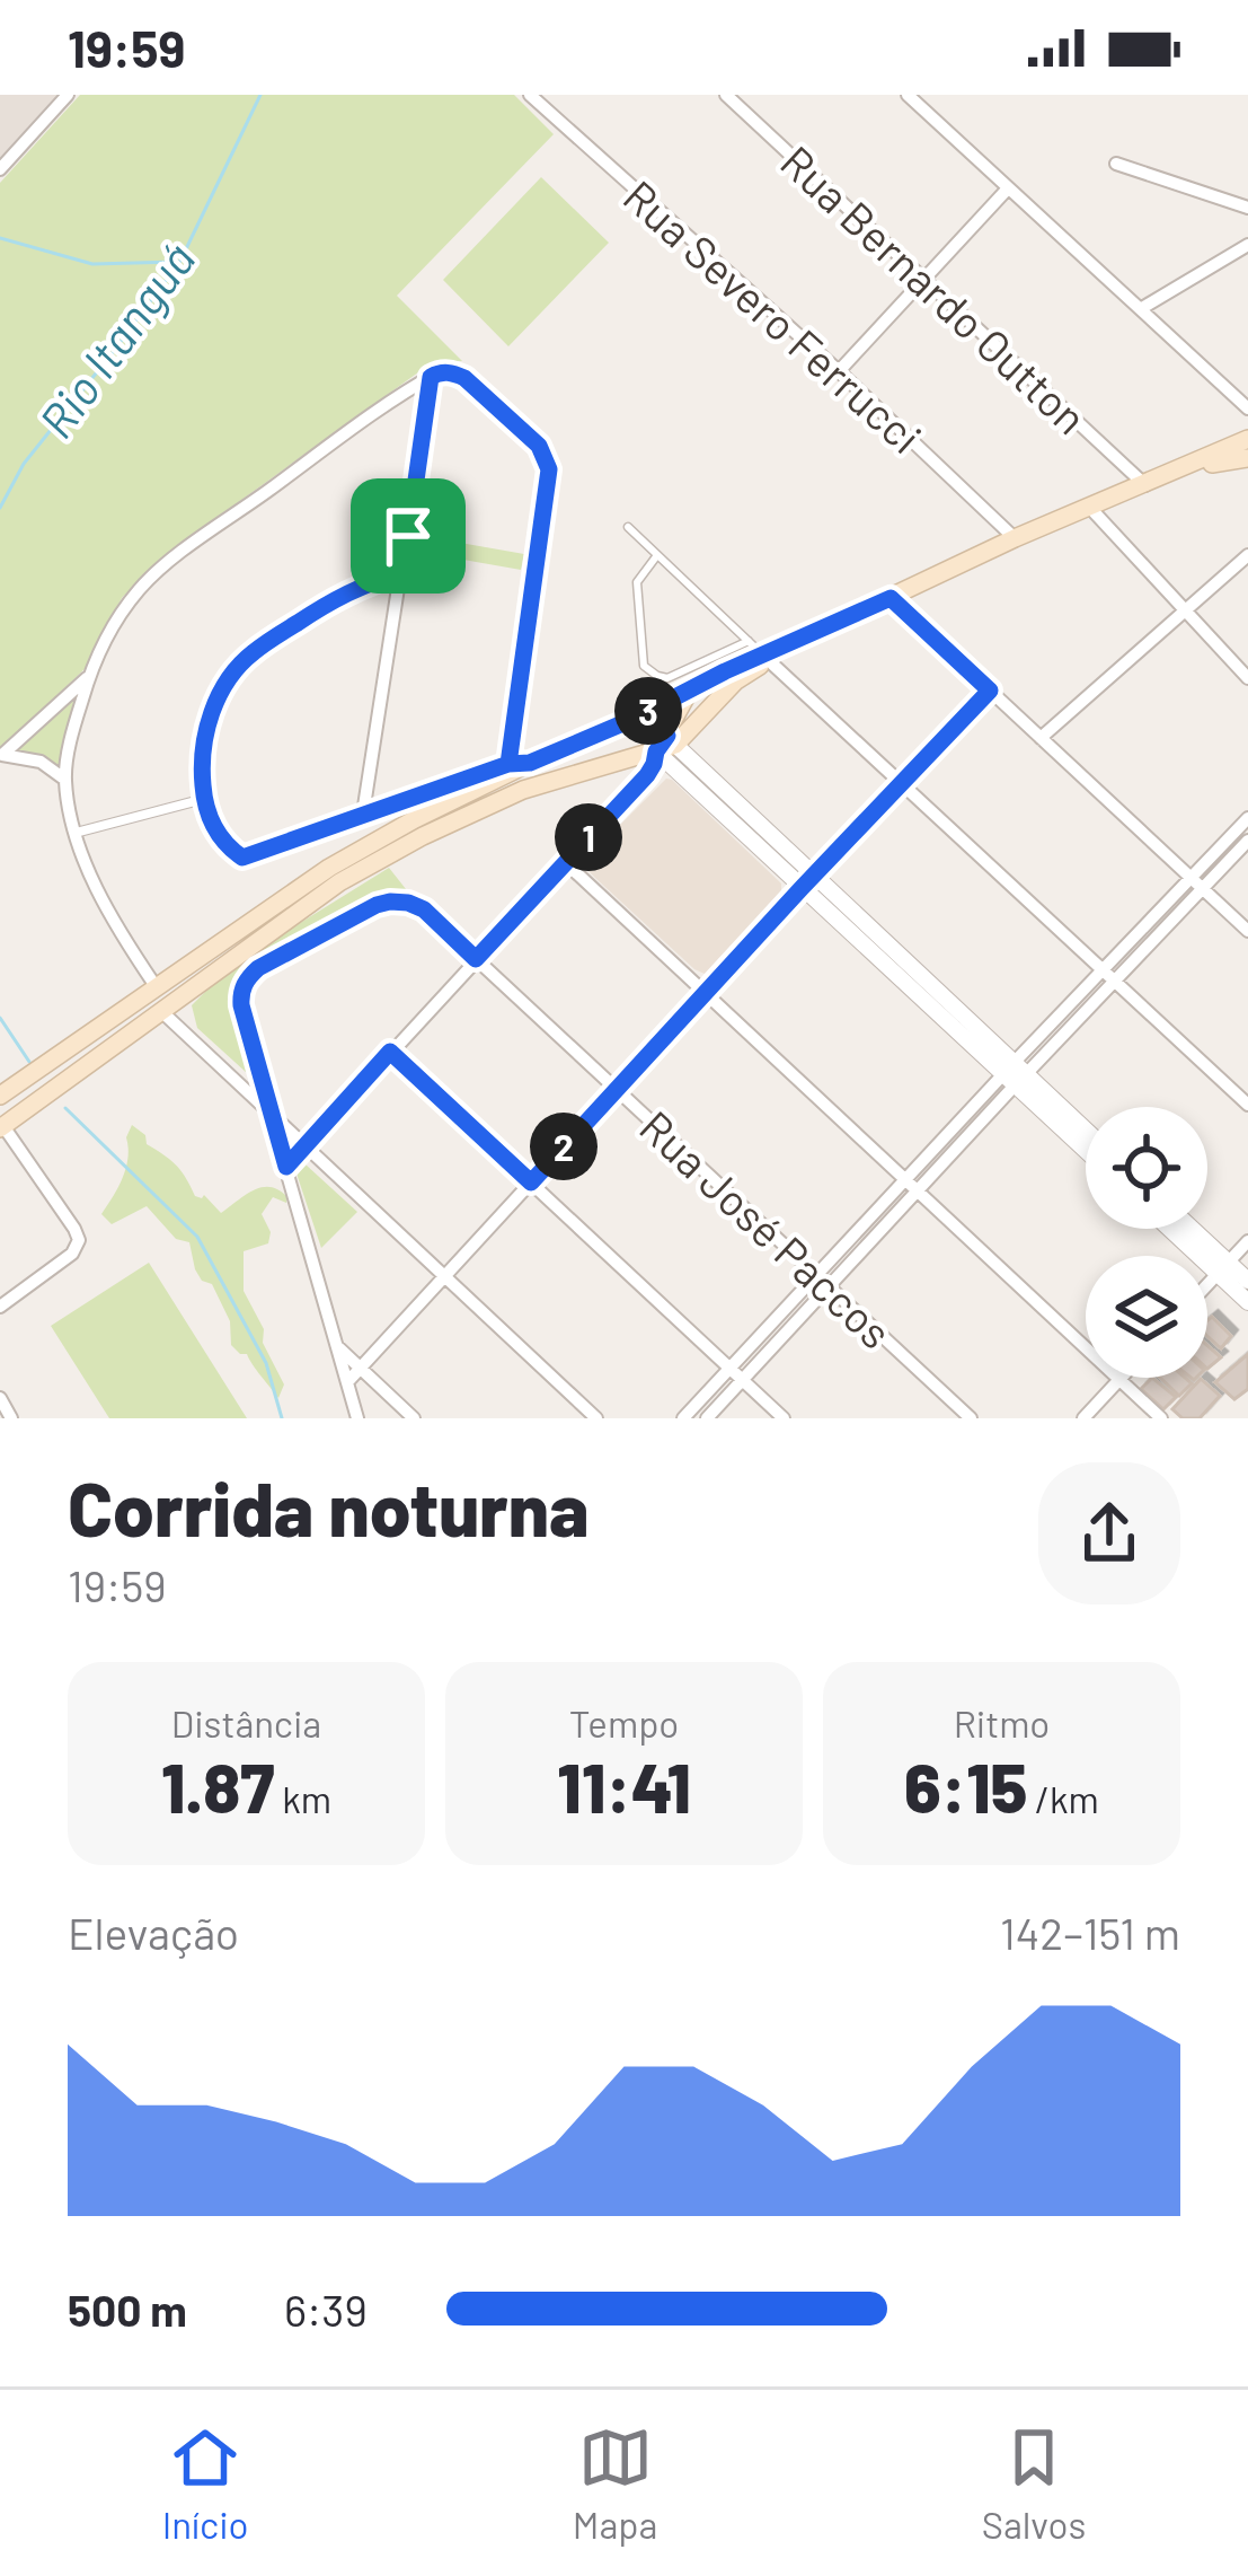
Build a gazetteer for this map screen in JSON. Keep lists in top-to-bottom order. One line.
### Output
{"streets":{"street":["Rua Bernardo Outton","Rua Severo Ferrucci","Rua José Paccos"]},"water":["Rio Itanguá"],"page":{"status":"19:59","pins":["3","1","2"],"heading":["Corrida noturna","19:59"],"stats":[["Distância","1.87 km"],["Tempo","11:41"],["Ritmo","6:15 /km"]],"chart":["Elevação","142–151 m"],"list":[{"name":"500 m","note":"6:39"}],"tabs":["Início","Mapa","Salvos"]}}
